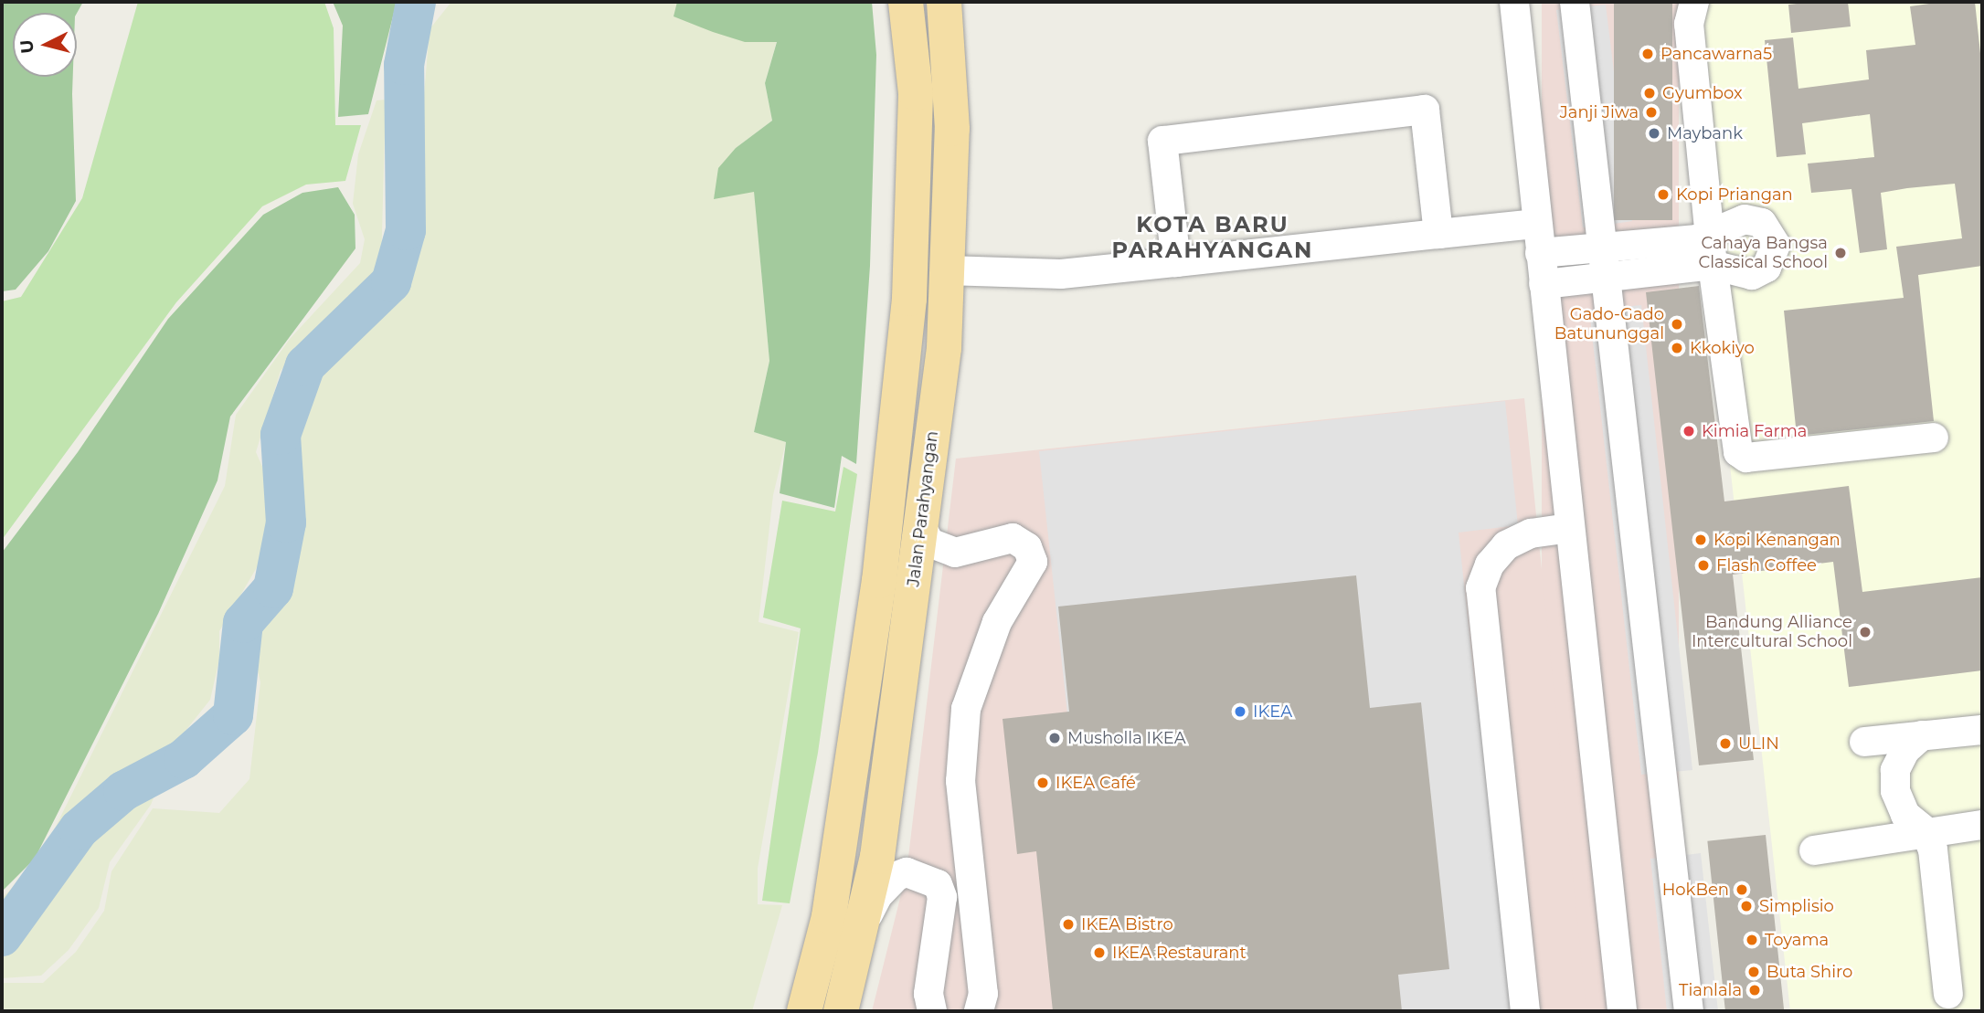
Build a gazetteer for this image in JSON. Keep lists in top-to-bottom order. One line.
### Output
{"streets":{"main road":["Jalan Parahyangan"]},"districts":["KOTA BARU PARAHYANGAN"],"places":["Pancawarna5","Gyumbox","Janji Jiwa","Maybank","Kopi Priangan","Cahaya Bangsa Classical School","Gado-Gado Batununggal","Kkokiyo","Kimia Farma","Kopi Kenangan","Flash Coffee","Bandung Alliance Intercultural School","IKEA","Musholla IKEA","ULIN","IKEA Café","HokBen","Simplisio","IKEA Bistro","Toyama","IKEA Restaurant","Buta Shiro","Tianlala"],"north":"left"}
